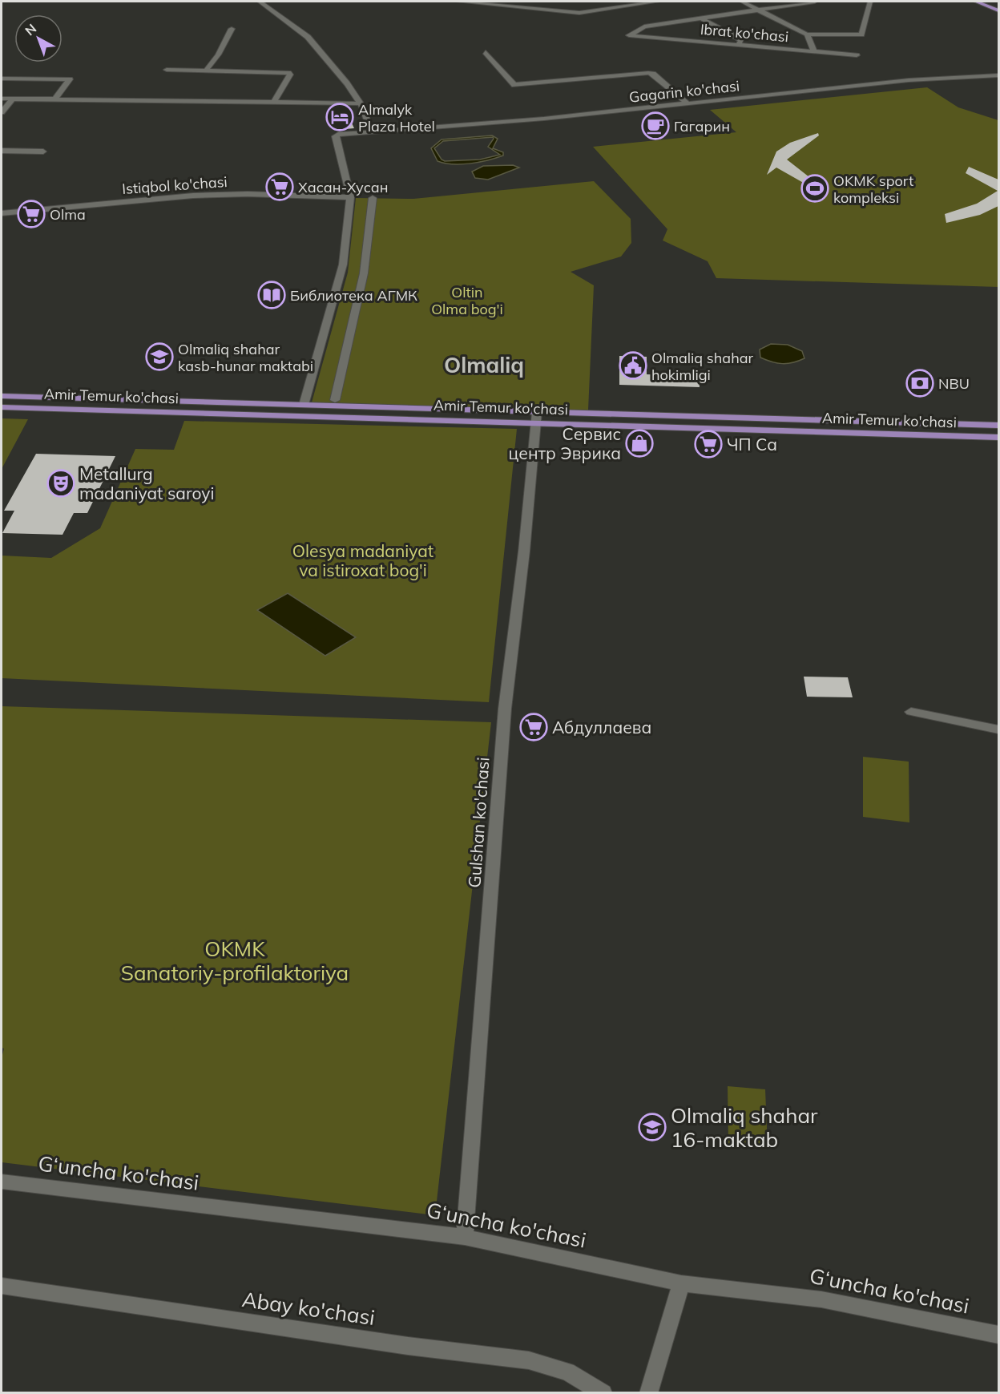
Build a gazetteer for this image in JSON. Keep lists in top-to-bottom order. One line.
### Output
{"streets":{"main road":["Amir Temur ko'chasi"],"street":["Ibrat ko'chasi","Gagarin ko'chasi","Istiqbol ko'chasi","Gulshan ko'chasi","G‘uncha ko'chasi","Abay ko'chasi"]},"crossings":[["Gagarin ko'chasi","Istiqbol ko'chasi"],["Amir Temur ko'chasi","Gulshan ko'chasi"],["Gulshan ko'chasi","G‘uncha ko'chasi"]],"districts":["Olmaliq"],"parks":["Oltin Olma bog'i","Olesya madaniyat va istiroxat bog'i","OKMK Sanatoriy-profilaktoriya"],"places":{"hotel":["Almalyk Plaza Hotel"],"cafe":["Гагарин"],"supermarket":["Хасан-Хусан","Olma","ЧП Са","Абдуллаева"],"sports":["OKMK sport kompleksi"],"library":["Библиотека АГМК"],"school or university":["Olmaliq shahar kasb-hunar maktabi","Olmaliq shahar 16-maktab"],"public building":["Olmaliq shahar hokimligi"],"bank":["NBU"],"shop":["Сервис центр Эврика"],"theatre":["Metallurg madaniyat saroyi"]},"north":"top left"}
